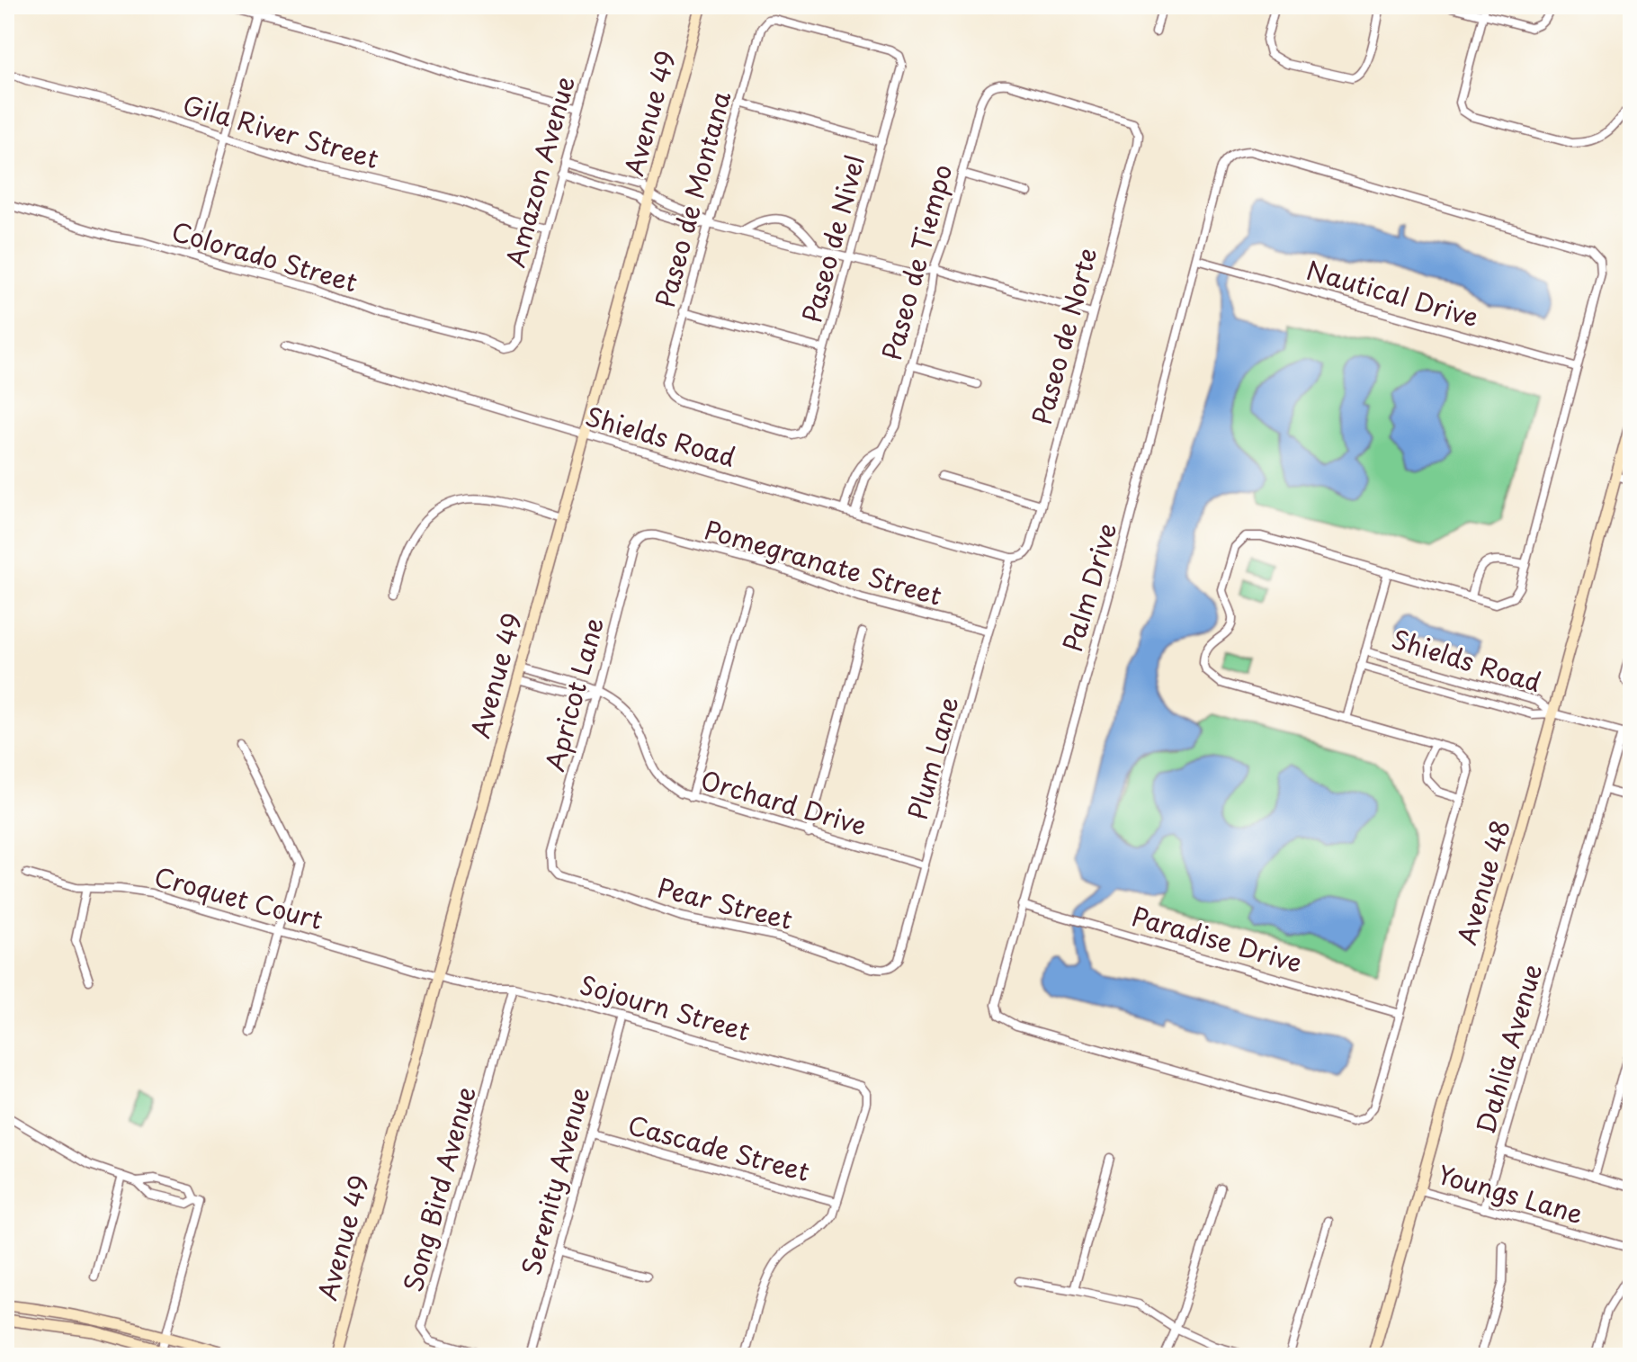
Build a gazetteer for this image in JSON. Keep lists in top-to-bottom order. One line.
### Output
{"streets":{"main road":["Avenue 49","Avenue 48"],"street":["Gila River Street","Amazon Avenue","Paseo de Montana","Paseo de Nivel","Colorado Street","Paseo de Tiempo","Nautical Drive","Paseo de Norte","Shields Road","Pomegranate Street","Palm Drive","Apricot Lane","Plum Lane","Orchard Drive","Croquet Court","Pear Street","Paradise Drive","Sojourn Street","Dahlia Avenue","Cascade Street","Serenity Avenue","Song Bird Avenue","Youngs Lane"]},"crossings":[["Avenue 49","Shields Road"],["Avenue 49","Orchard Drive"],["Avenue 49","Croquet Court"],["Avenue 49","Sojourn Street"],["Gila River Street","Amazon Avenue"],["Amazon Avenue","Colorado Street"],["Paseo de Montana","Paseo de Nivel"],["Paseo de Tiempo","Paseo de Norte"],["Paseo de Tiempo","Shields Road"],["Nautical Drive","Palm Drive"],["Paseo de Norte","Shields Road"],["Shields Road","Plum Lane"],["Shields Road","Avenue 48"],["Shields Road","Dahlia Avenue"],["Pomegranate Street","Apricot Lane"],["Pomegranate Street","Plum Lane"],["Palm Drive","Paradise Drive"],["Apricot Lane","Orchard Drive"],["Apricot Lane","Pear Street"],["Plum Lane","Orchard Drive"],["Plum Lane","Pear Street"],["Avenue 48","Youngs Lane"],["Croquet Court","Sojourn Street"],["Sojourn Street","Cascade Street"],["Sojourn Street","Serenity Avenue"],["Sojourn Street","Song Bird Avenue"],["Dahlia Avenue","Youngs Lane"],["Cascade Street","Serenity Avenue"]]}
